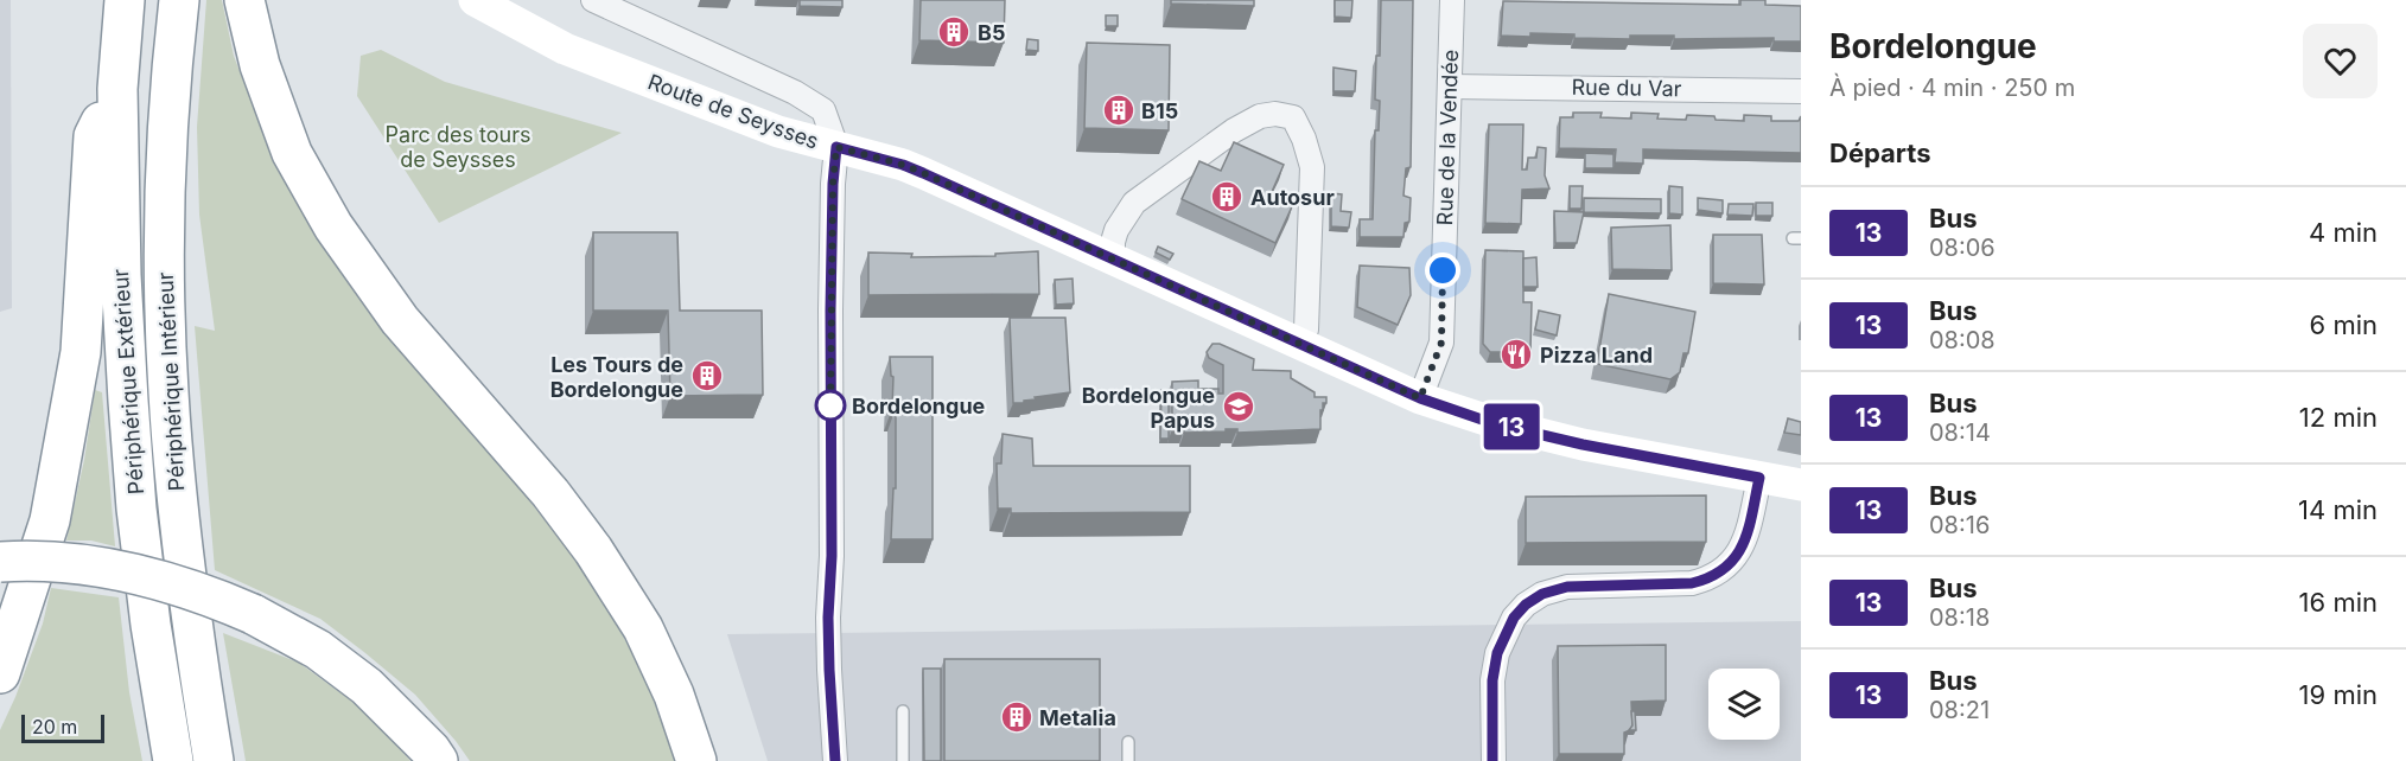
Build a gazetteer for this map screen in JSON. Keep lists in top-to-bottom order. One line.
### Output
{"streets":{"highway":["Périphérique Extérieur","Périphérique Intérieur"],"main road":["Route de Seysses"],"street":["Rue du Var","Rue de la Vendée"]},"crossings":[["Rue du Var","Rue de la Vendée"],["Route de Seysses","Rue de la Vendée"]],"parks":["Parc des tours de Seysses"],"places":{"building":["B5","B15","Autosur","Les Tours de Bordelongue","Metalia"],"restaurant":["Pizza Land"],"other":["Bordelongue"],"school or university":["Bordelongue Papus"]},"lines":["bus line 13"],"scale_bar":"20 m","page":{"on_map":"13","heading":[["Bordelongue","À pied · 4 min · 250 m"],"Départs"],"list":[{"mark":"13","name":"Bus","note":"08:06","value":"4 min"},{"mark":"13","name":"Bus","note":"08:08","value":"6 min"},{"mark":"13","name":"Bus","note":"08:14","value":"12 min"},{"mark":"13","name":"Bus","note":"08:16","value":"14 min"},{"mark":"13","name":"Bus","note":"08:18","value":"16 min"},{"mark":"13","name":"Bus","note":"08:21","value":"19 min"}],"scale":"20 m"}}
